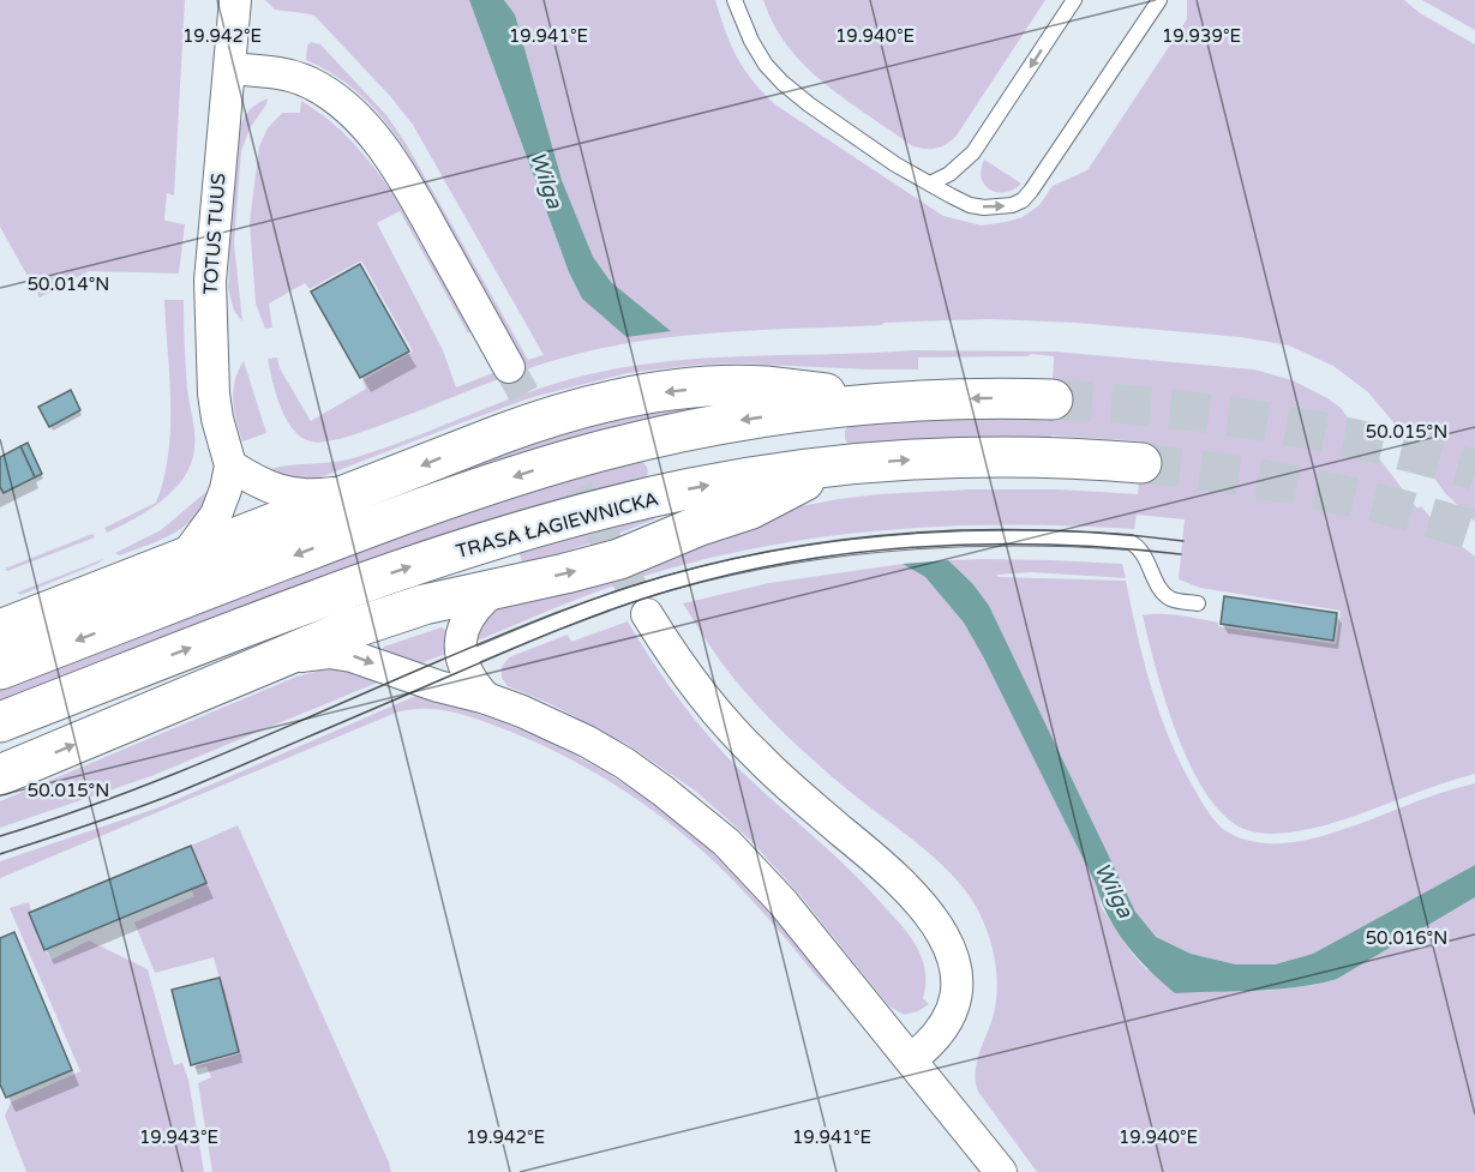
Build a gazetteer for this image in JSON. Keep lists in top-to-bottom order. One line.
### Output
{"streets":{"main road":["TRASA ŁAGIEWNICKA"],"street":["TOTUS TUUS"]},"water":["Wilga"],"coordinates":["19.942°E","19.941°E","19.940°E","19.939°E","50.014°N","50.015°N","50.016°N","19.943°E"]}
